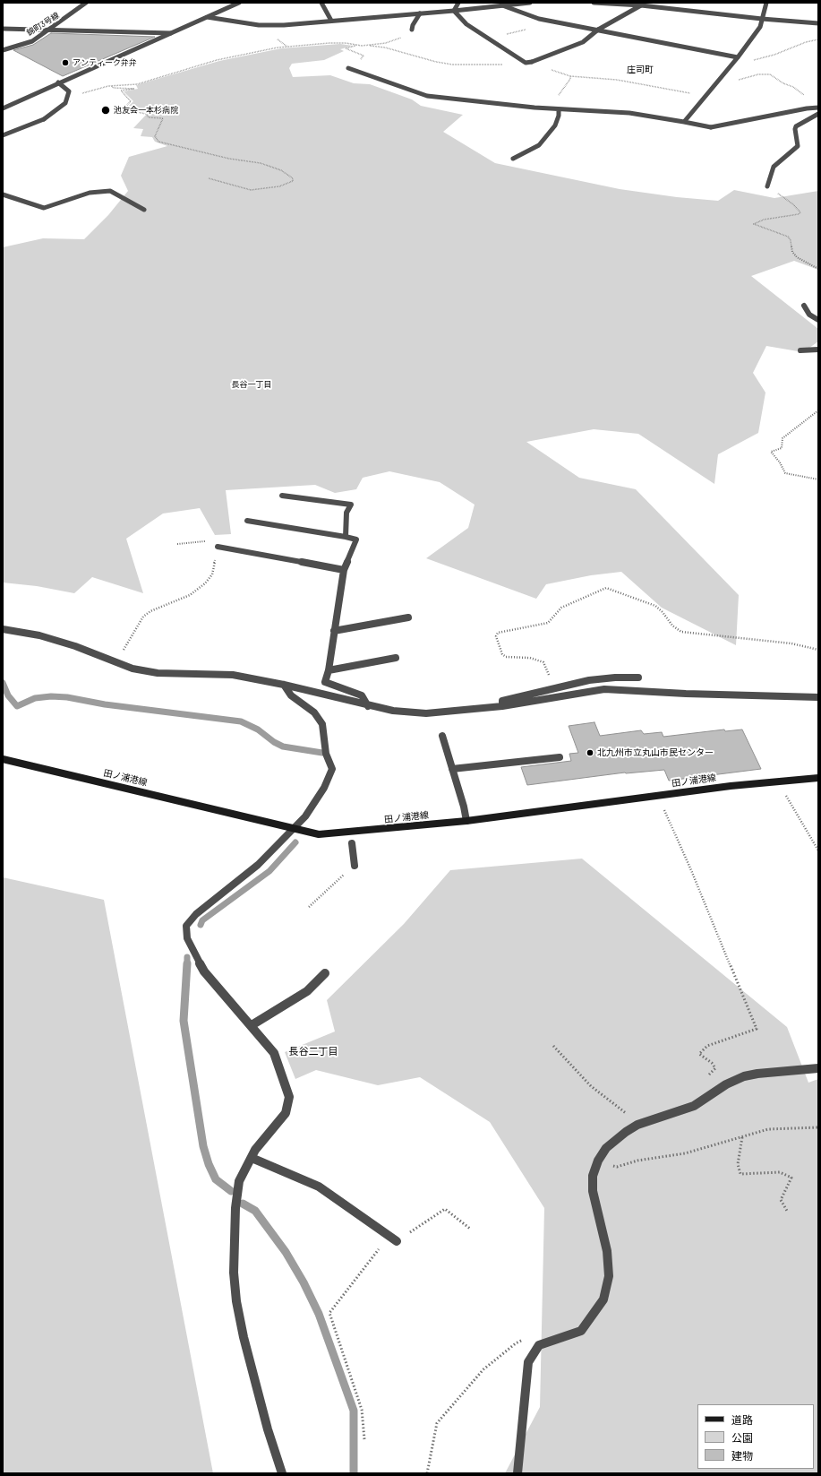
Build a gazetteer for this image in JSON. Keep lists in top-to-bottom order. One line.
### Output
{"streets":{"main road":["田ノ浦港線"],"street":["錦町3号線"]},"districts":["庄司町","長谷一丁目","長谷二丁目"],"places":["アンティーク弁弁","池友会一本杉病院","北九州市立丸山市民センター"],"legend":["道路","公園","建物"]}
